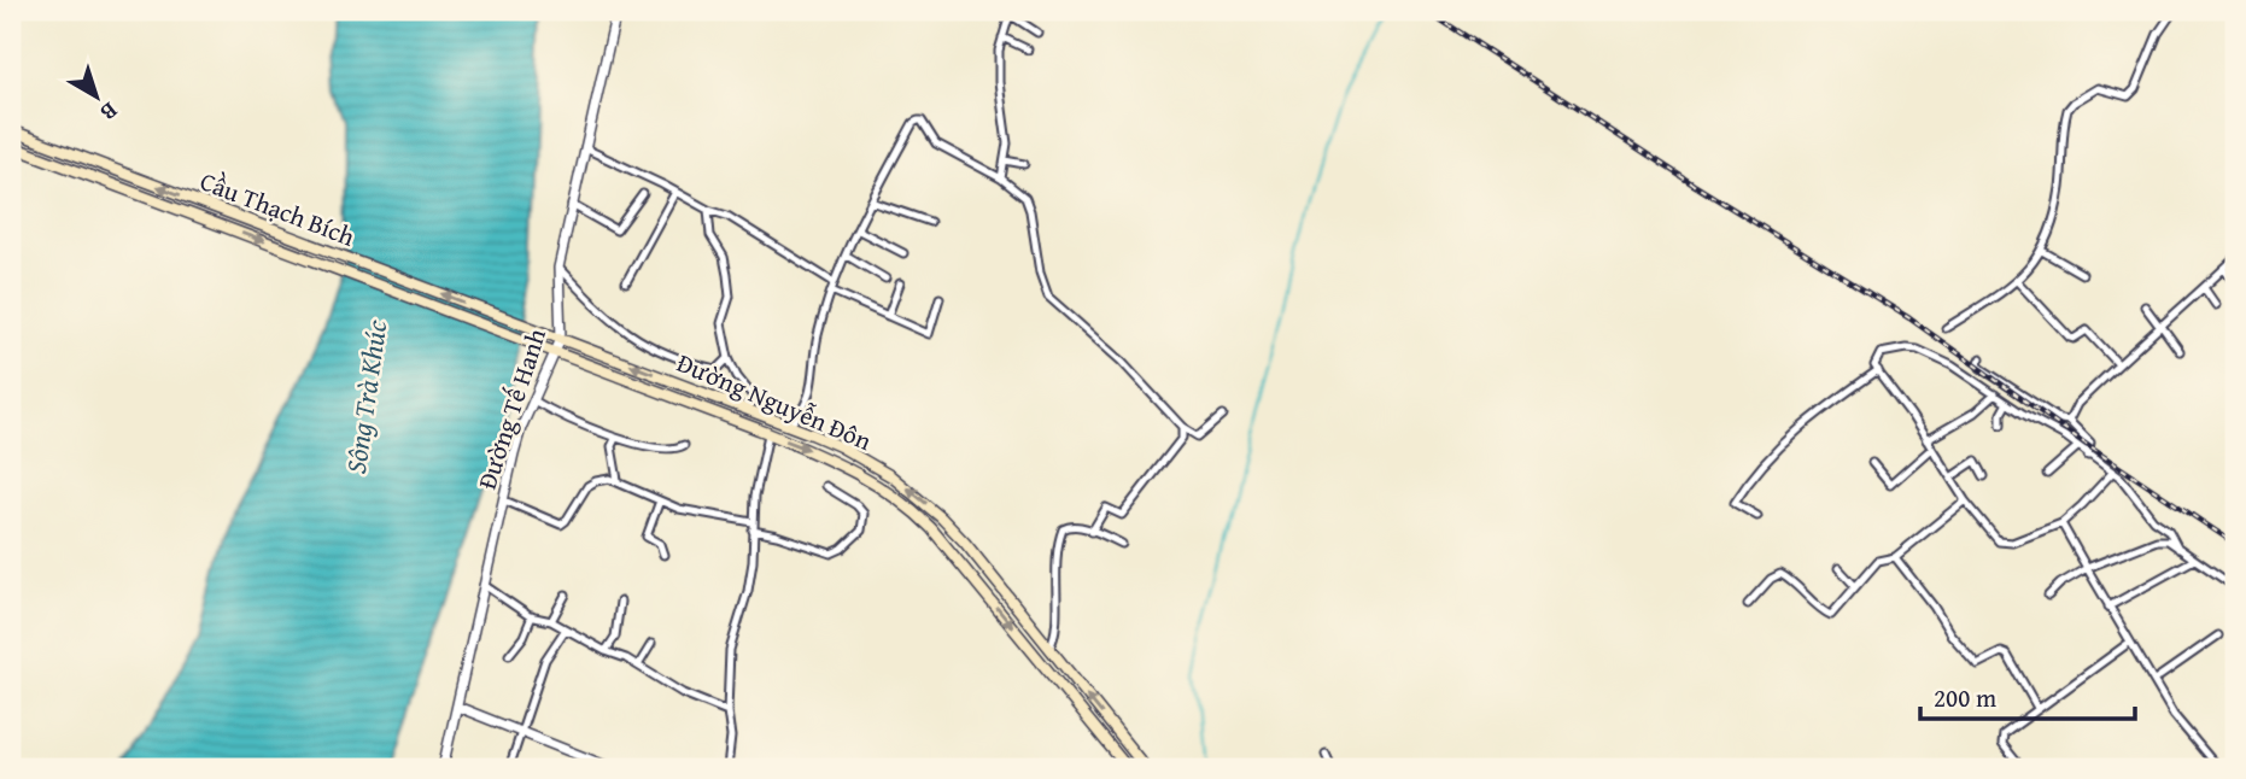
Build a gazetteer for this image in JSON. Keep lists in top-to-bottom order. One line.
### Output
{"streets":{"main road":["Cầu Thạch Bích","Đường Nguyễn Đôn"],"street":["Đường Tế Hanh"]},"crossings":[["Cầu Thạch Bích","Đường Nguyễn Đôn"],["Cầu Thạch Bích","Đường Tế Hanh"],["Đường Nguyễn Đôn","Đường Tế Hanh"]],"water":["Sông Trà Khúc"],"scale_bar":"200 m","north":"bottom right"}
